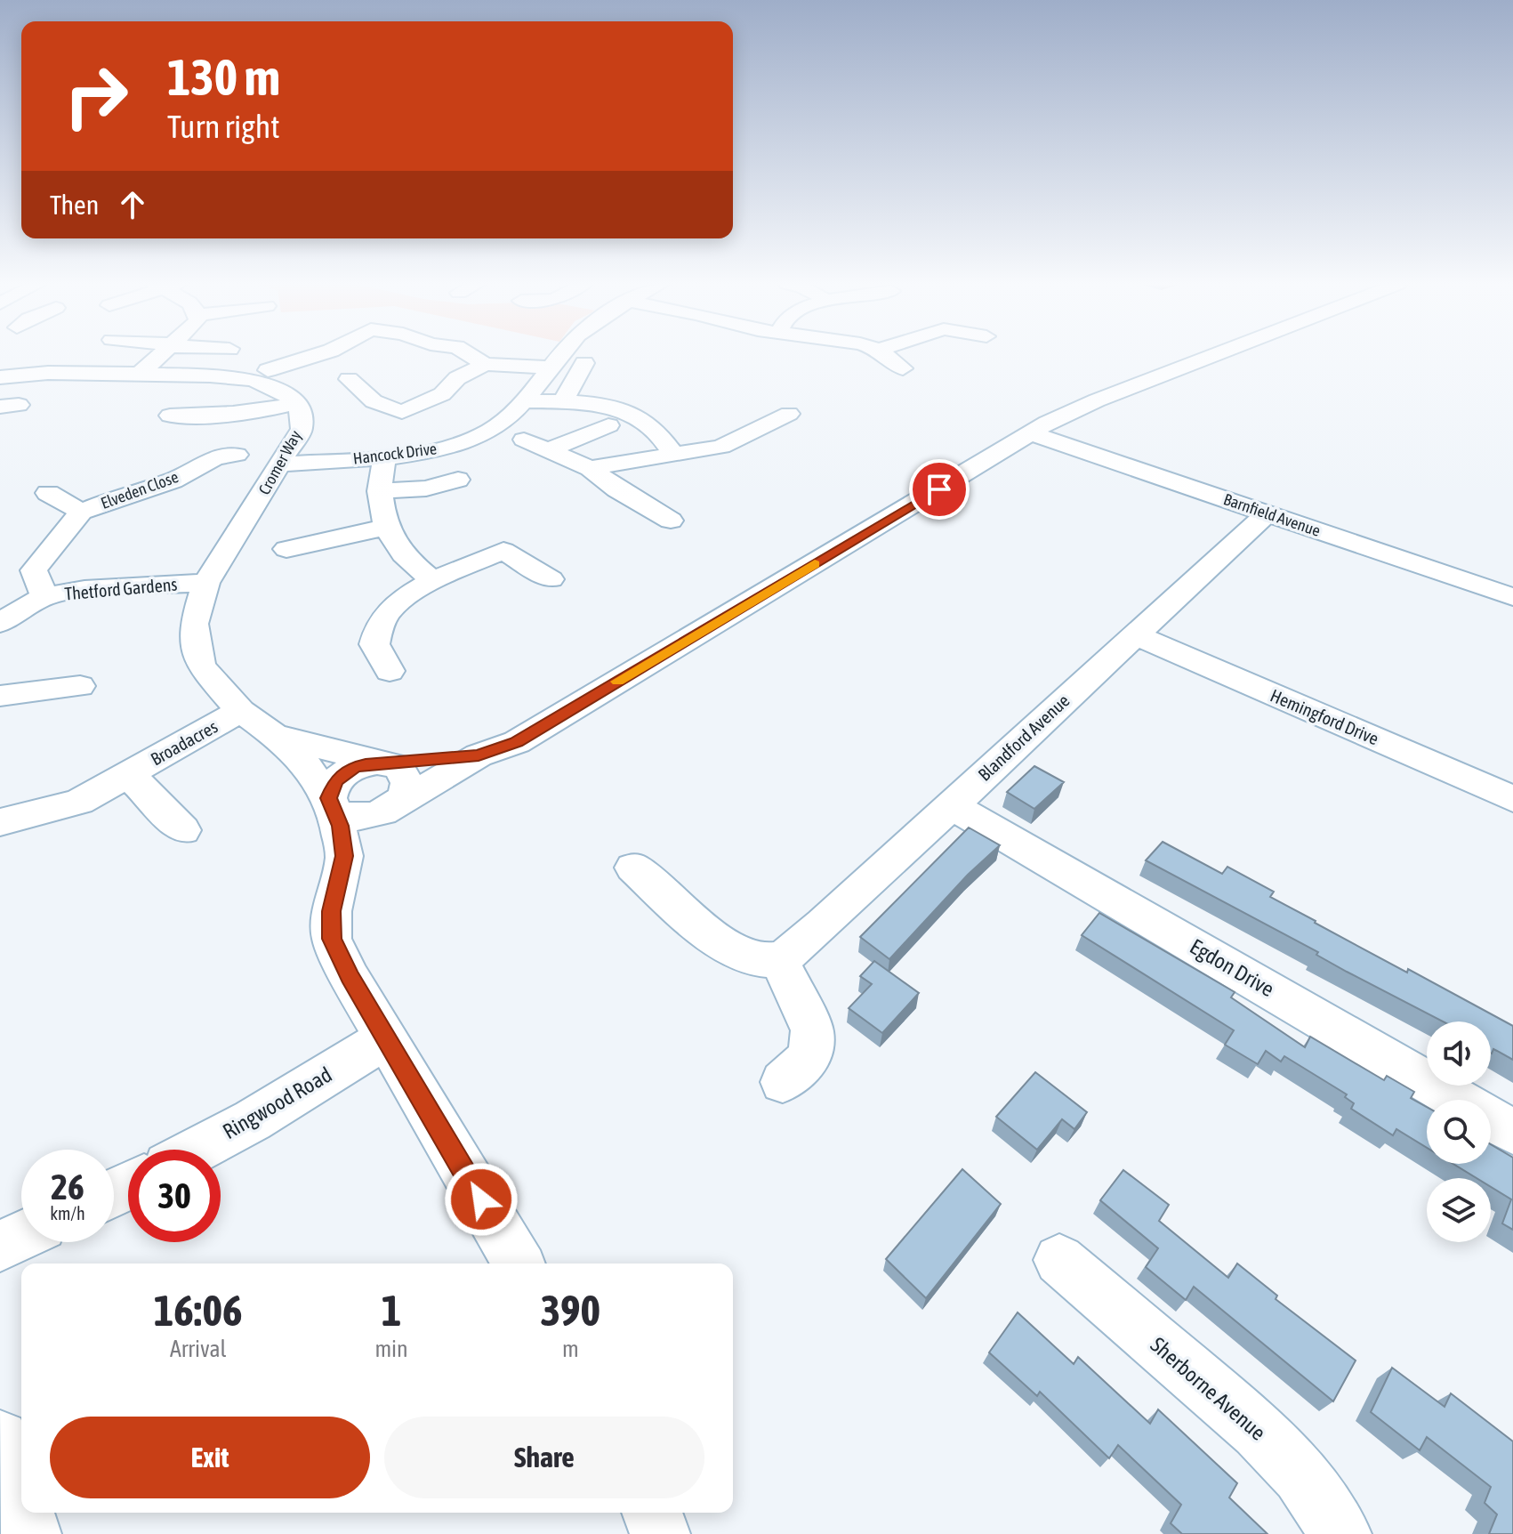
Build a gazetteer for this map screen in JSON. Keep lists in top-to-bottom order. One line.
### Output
{"streets":{"street":["Hancock Drive","Cromer Way","Elveden Close","Barnfield Avenue","Thetford Gardens","Hemingford Drive","Blandford Avenue","Broadacres","Egdon Drive","Ringwood Road","Sherborne Avenue"]},"crossings":[["Hancock Drive","Cromer Way"],["Cromer Way","Thetford Gardens"],["Cromer Way","Broadacres"],["Elveden Close","Thetford Gardens"],["Barnfield Avenue","Blandford Avenue"],["Hemingford Drive","Blandford Avenue"],["Blandford Avenue","Egdon Drive"]],"page":{"turn":["130 m","Turn right"],"then":"Then","speed":"26 km/h","limit":"30","eta":["16:06","Arrival","1","min","390","m"],"buttons":["Exit","Share"]}}
